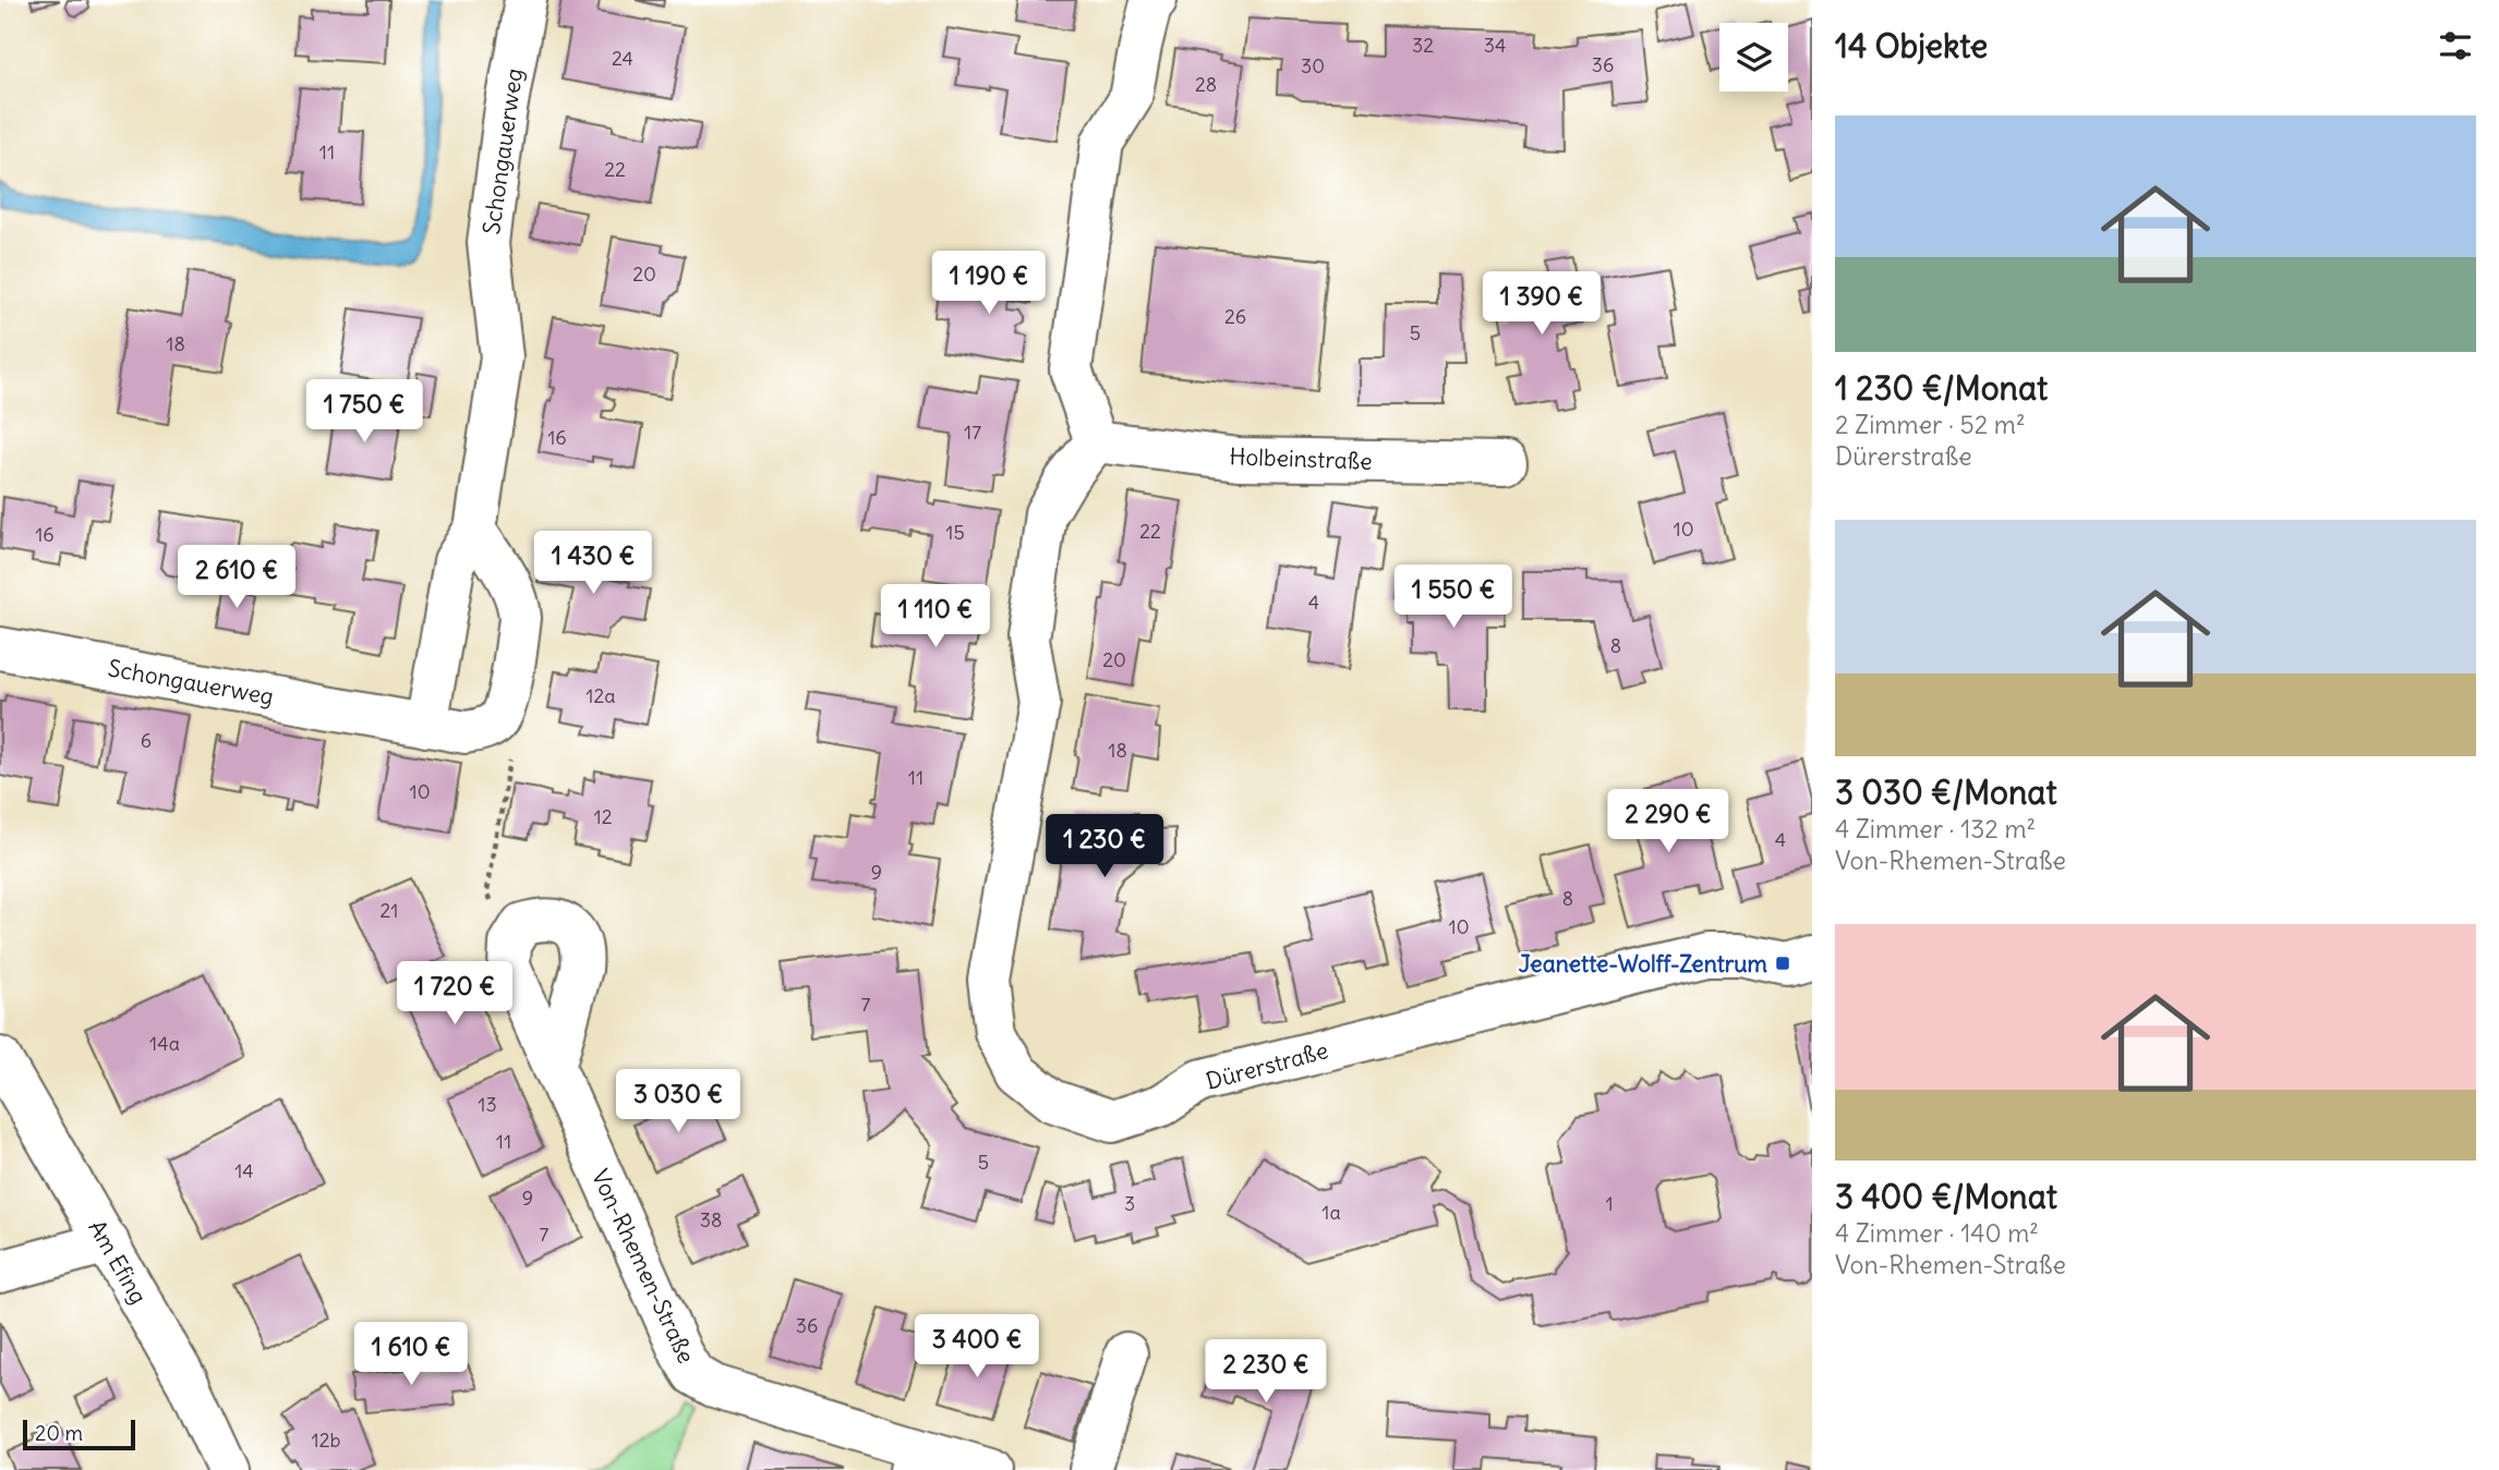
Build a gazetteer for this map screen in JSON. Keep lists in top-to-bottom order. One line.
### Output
{"streets":{"street":["Schongauerweg","Holbeinstraße","Dürerstraße","Am Efing","Von-Rhemen-Straße"]},"crossings":[["Holbeinstraße","Dürerstraße"]],"places":{"transit":["Jeanette-Wolff-Zentrum"]},"house_numbers":["32","34","24","36","30","28","11","22","20","26","5","18","17","16","10","22","15","16","4","8","20","12a","6","18","11","10","12","4","9","8","21","10","7","14a","13","11","5","14","9","3","1","1a","38","7","36","12b"],"scale_bar":"20 m","page":{"heading":"14 Objekte","list":[{"name":"1 230 €/Monat","note":"2 Zimmer · 52 m² · Dürerstraße"},{"name":"3 030 €/Monat","note":"4 Zimmer · 132 m² · Von-Rhemen-Straße"},{"name":"3 400 €/Monat","note":"4 Zimmer · 140 m² · Von-Rhemen-Straße"}],"price":["1 190 €","1 390 €","1 750 €","1 430 €","2 610 €","1 550 €","1 110 €","2 290 €","1 230 €","1 720 €","3 030 €","3 400 €","1 610 €","2 230 €"],"scale":"20 m"}}
